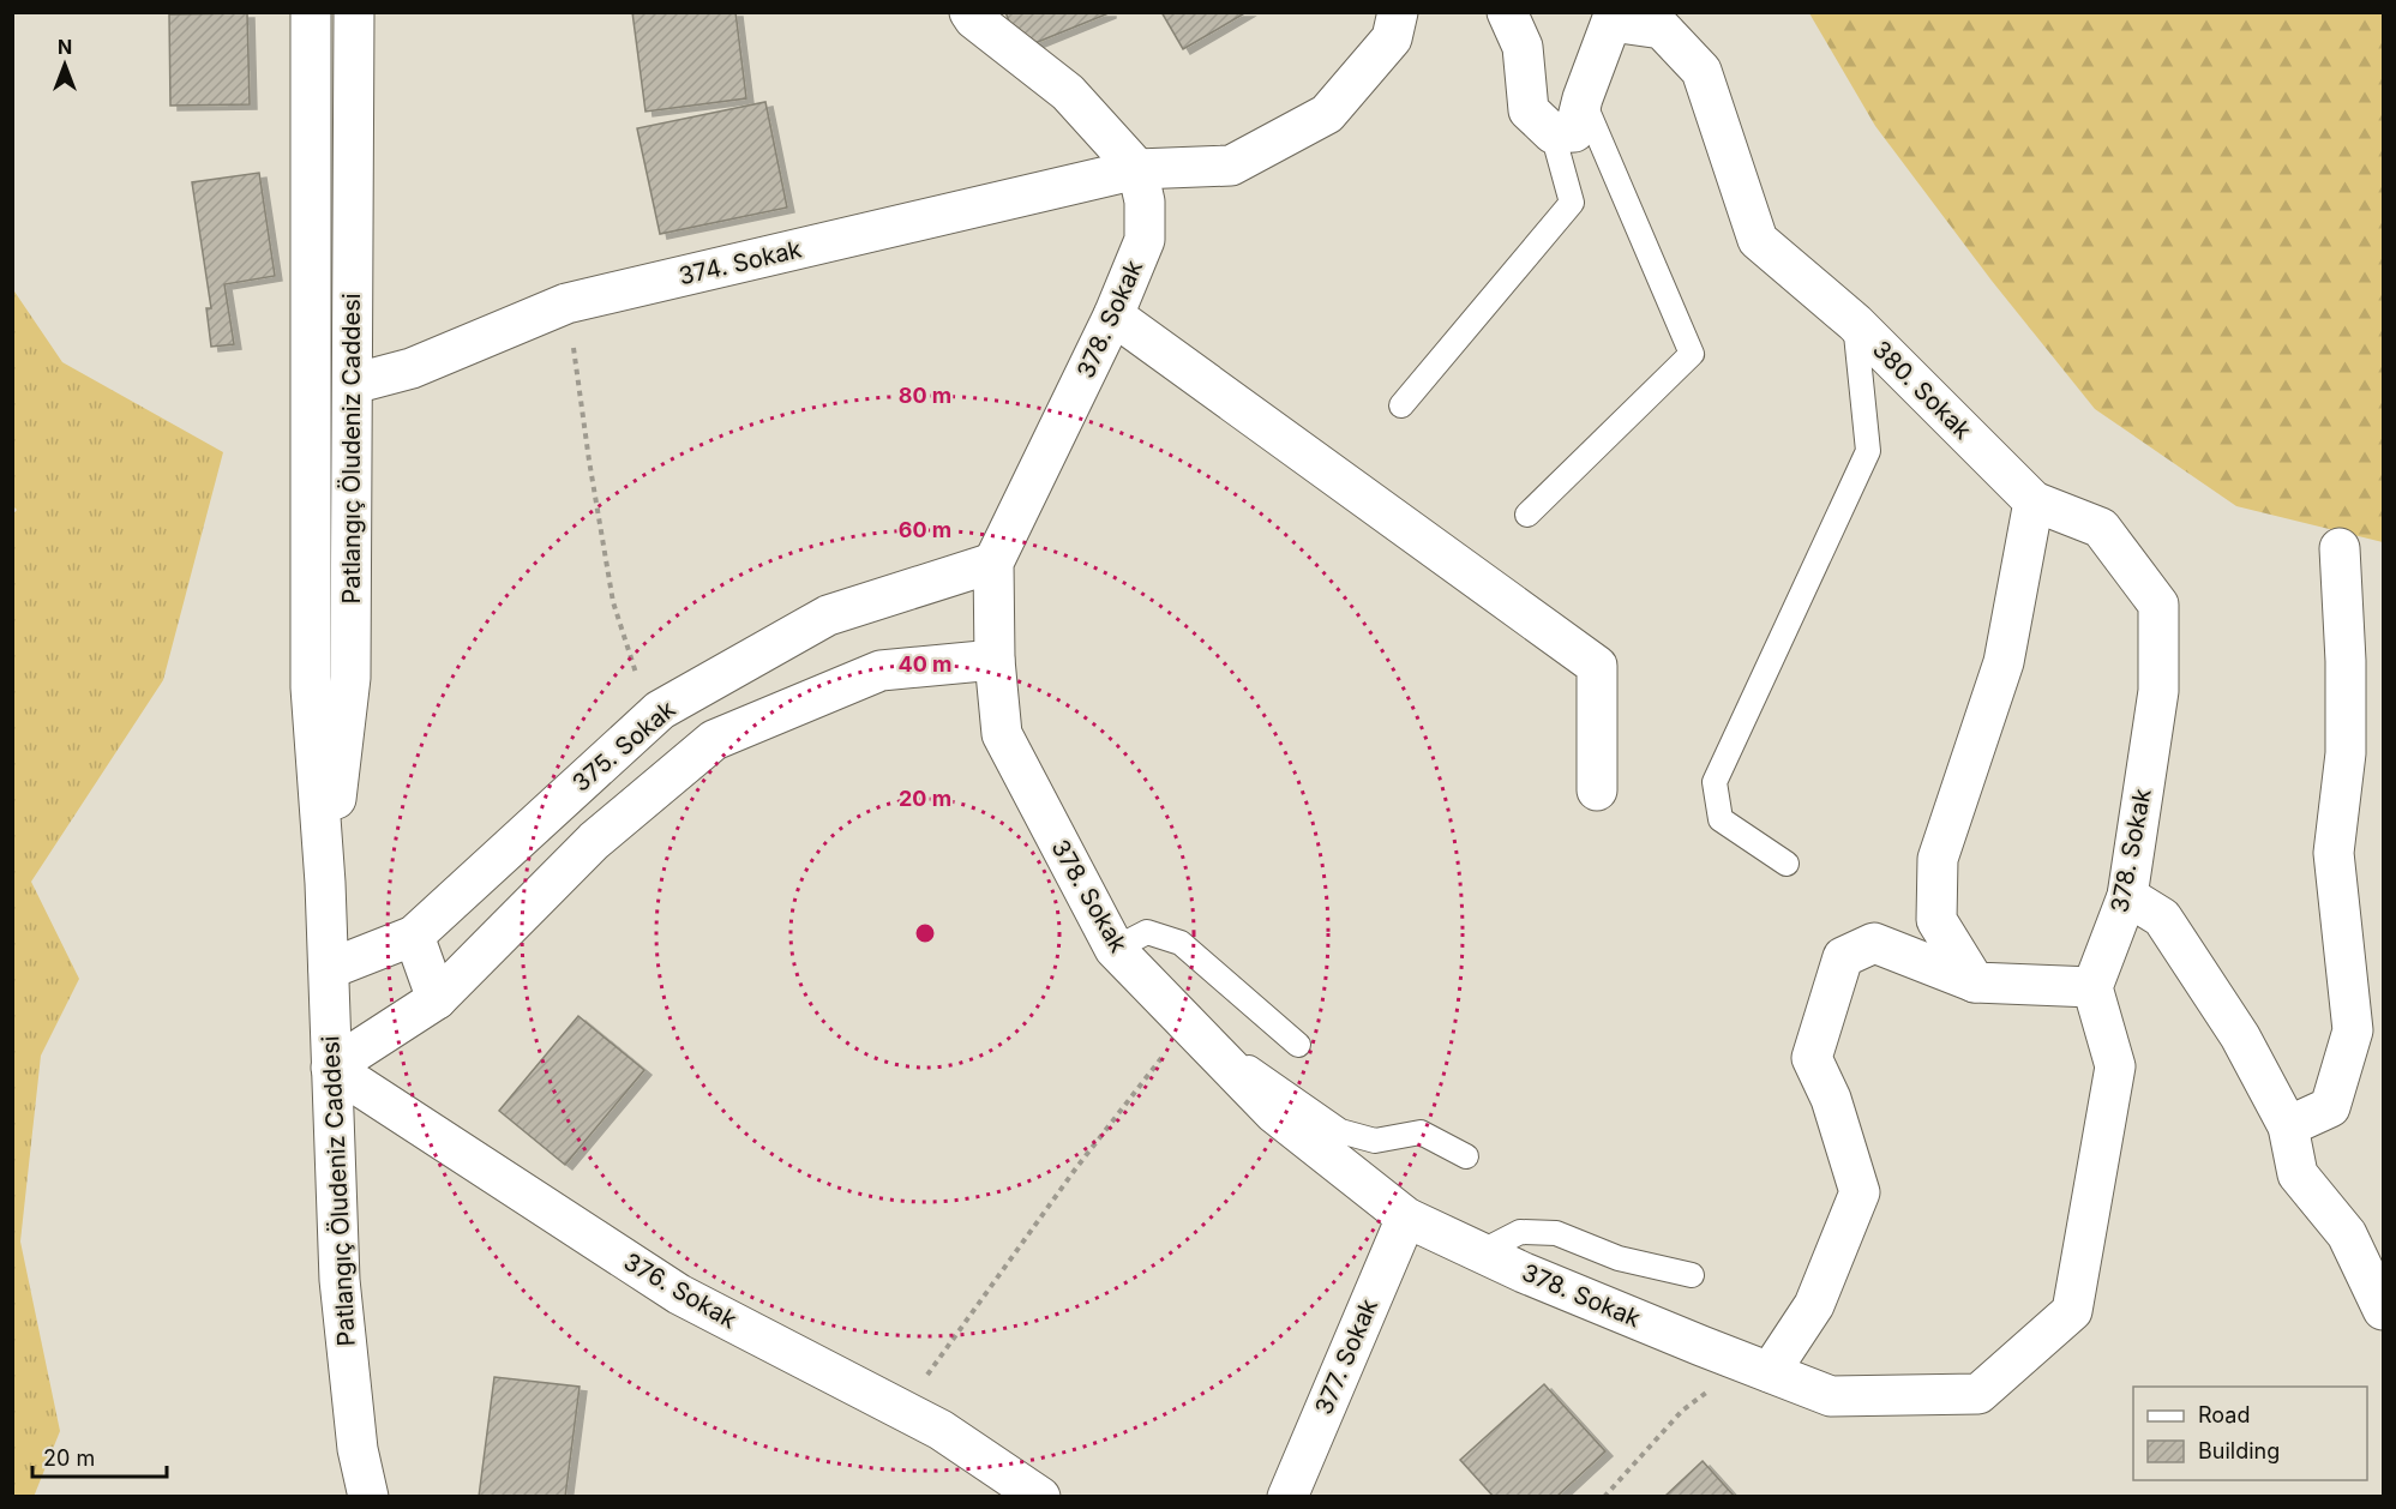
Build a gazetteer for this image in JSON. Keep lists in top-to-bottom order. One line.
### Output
{"streets":{"street":["374. Sokak","378. Sokak","380. Sokak","Patlangıç Öludeniz Caddesi","375. Sokak","376. Sokak","377. Sokak"]},"crossings":[["374. Sokak","378. Sokak"],["374. Sokak","Patlangıç Öludeniz Caddesi"],["378. Sokak","380. Sokak"],["378. Sokak","375. Sokak"],["378. Sokak","377. Sokak"],["Patlangıç Öludeniz Caddesi","375. Sokak"],["Patlangıç Öludeniz Caddesi","376. Sokak"]],"legend":["Road","Building"],"scale_bar":"20 m","north":"top","rings":["80 m","60 m","40 m","20 m"]}
